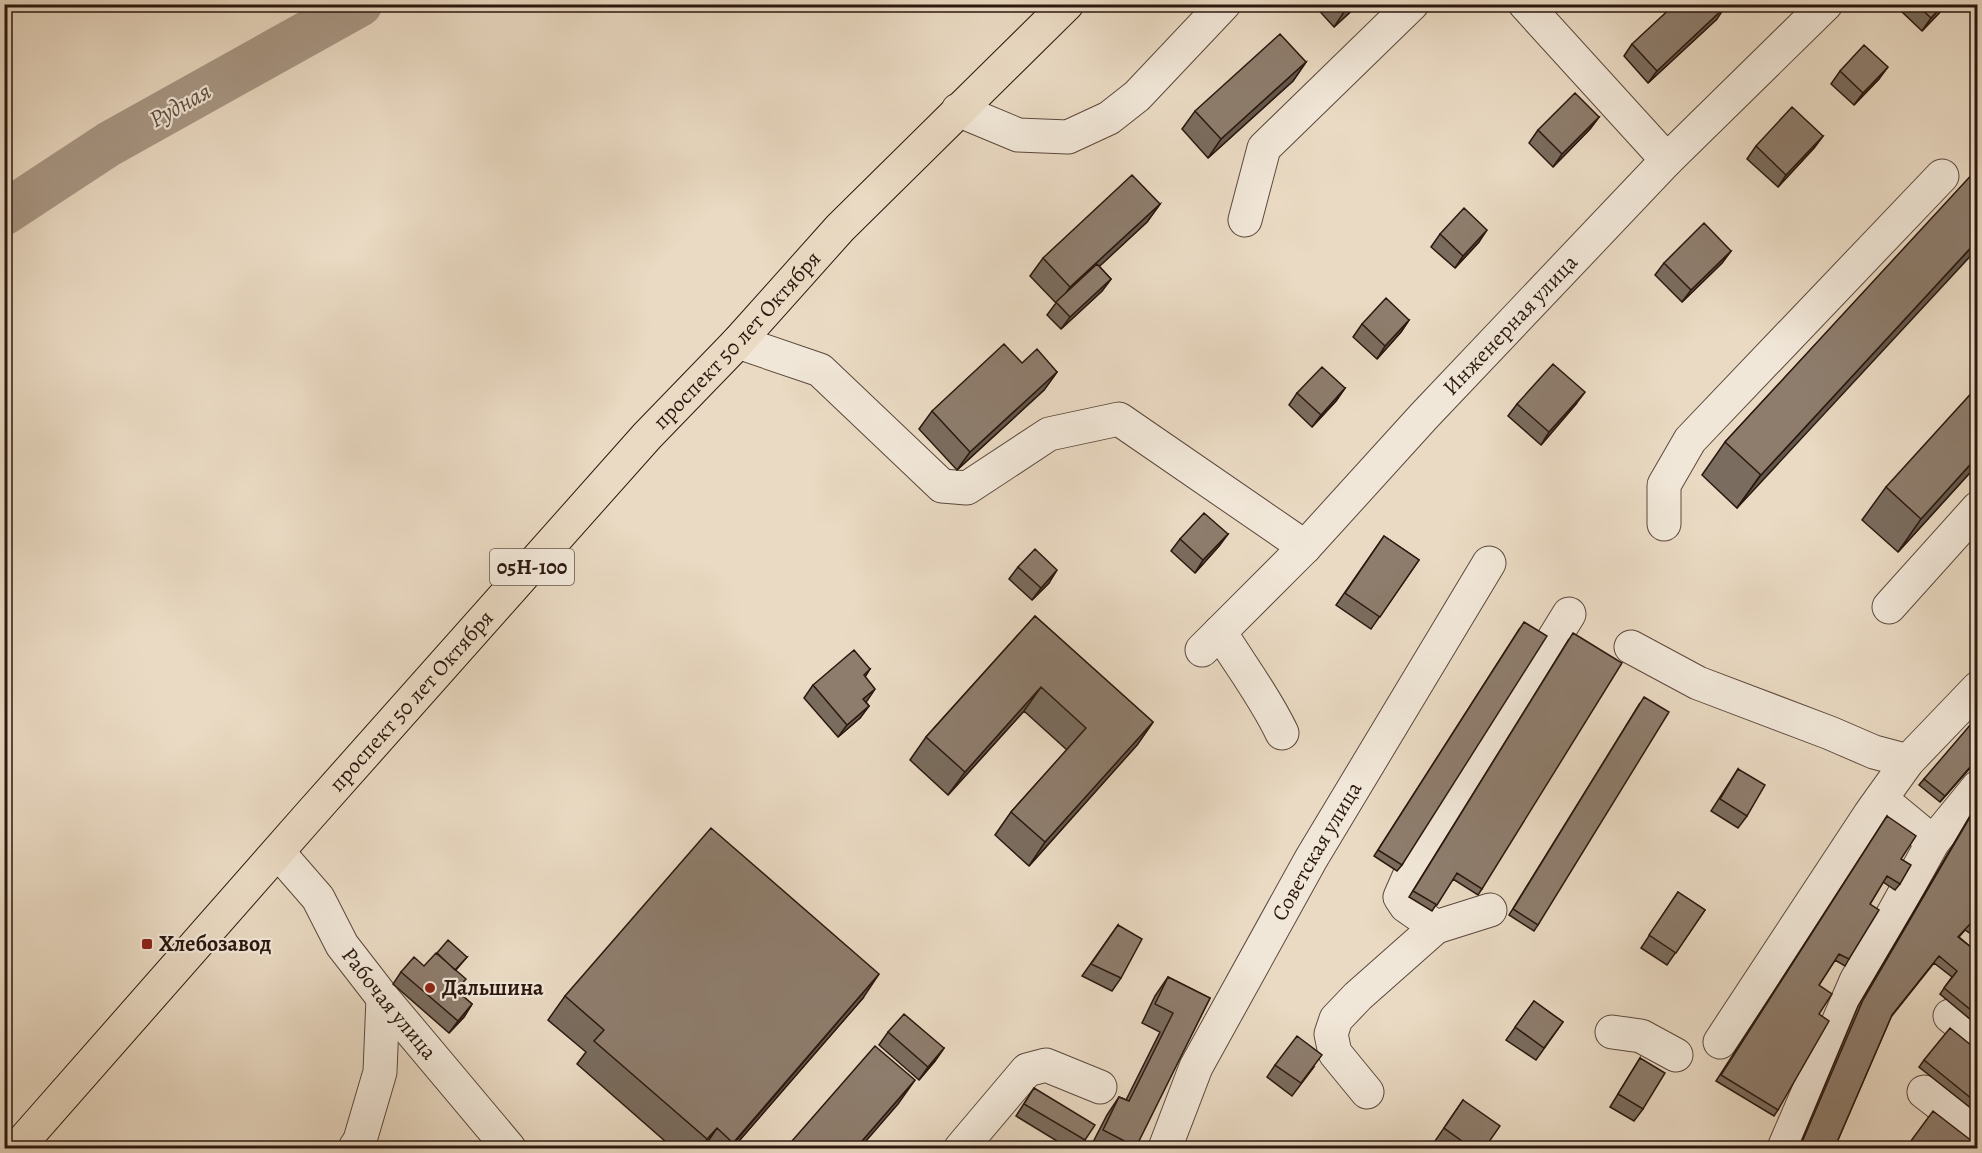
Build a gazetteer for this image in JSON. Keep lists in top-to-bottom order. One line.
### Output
{"streets":{"main road":["проспект 50 лет Октября","05Н-100"],"street":["Инженерная улица","Советская улица","Рабочая улица"]},"crossings":[["проспект 50 лет Октября","Рабочая улица"]],"water":["Рудная"],"places":{"transit":["Хлебозавод"],"other":["Дальшина"]}}
